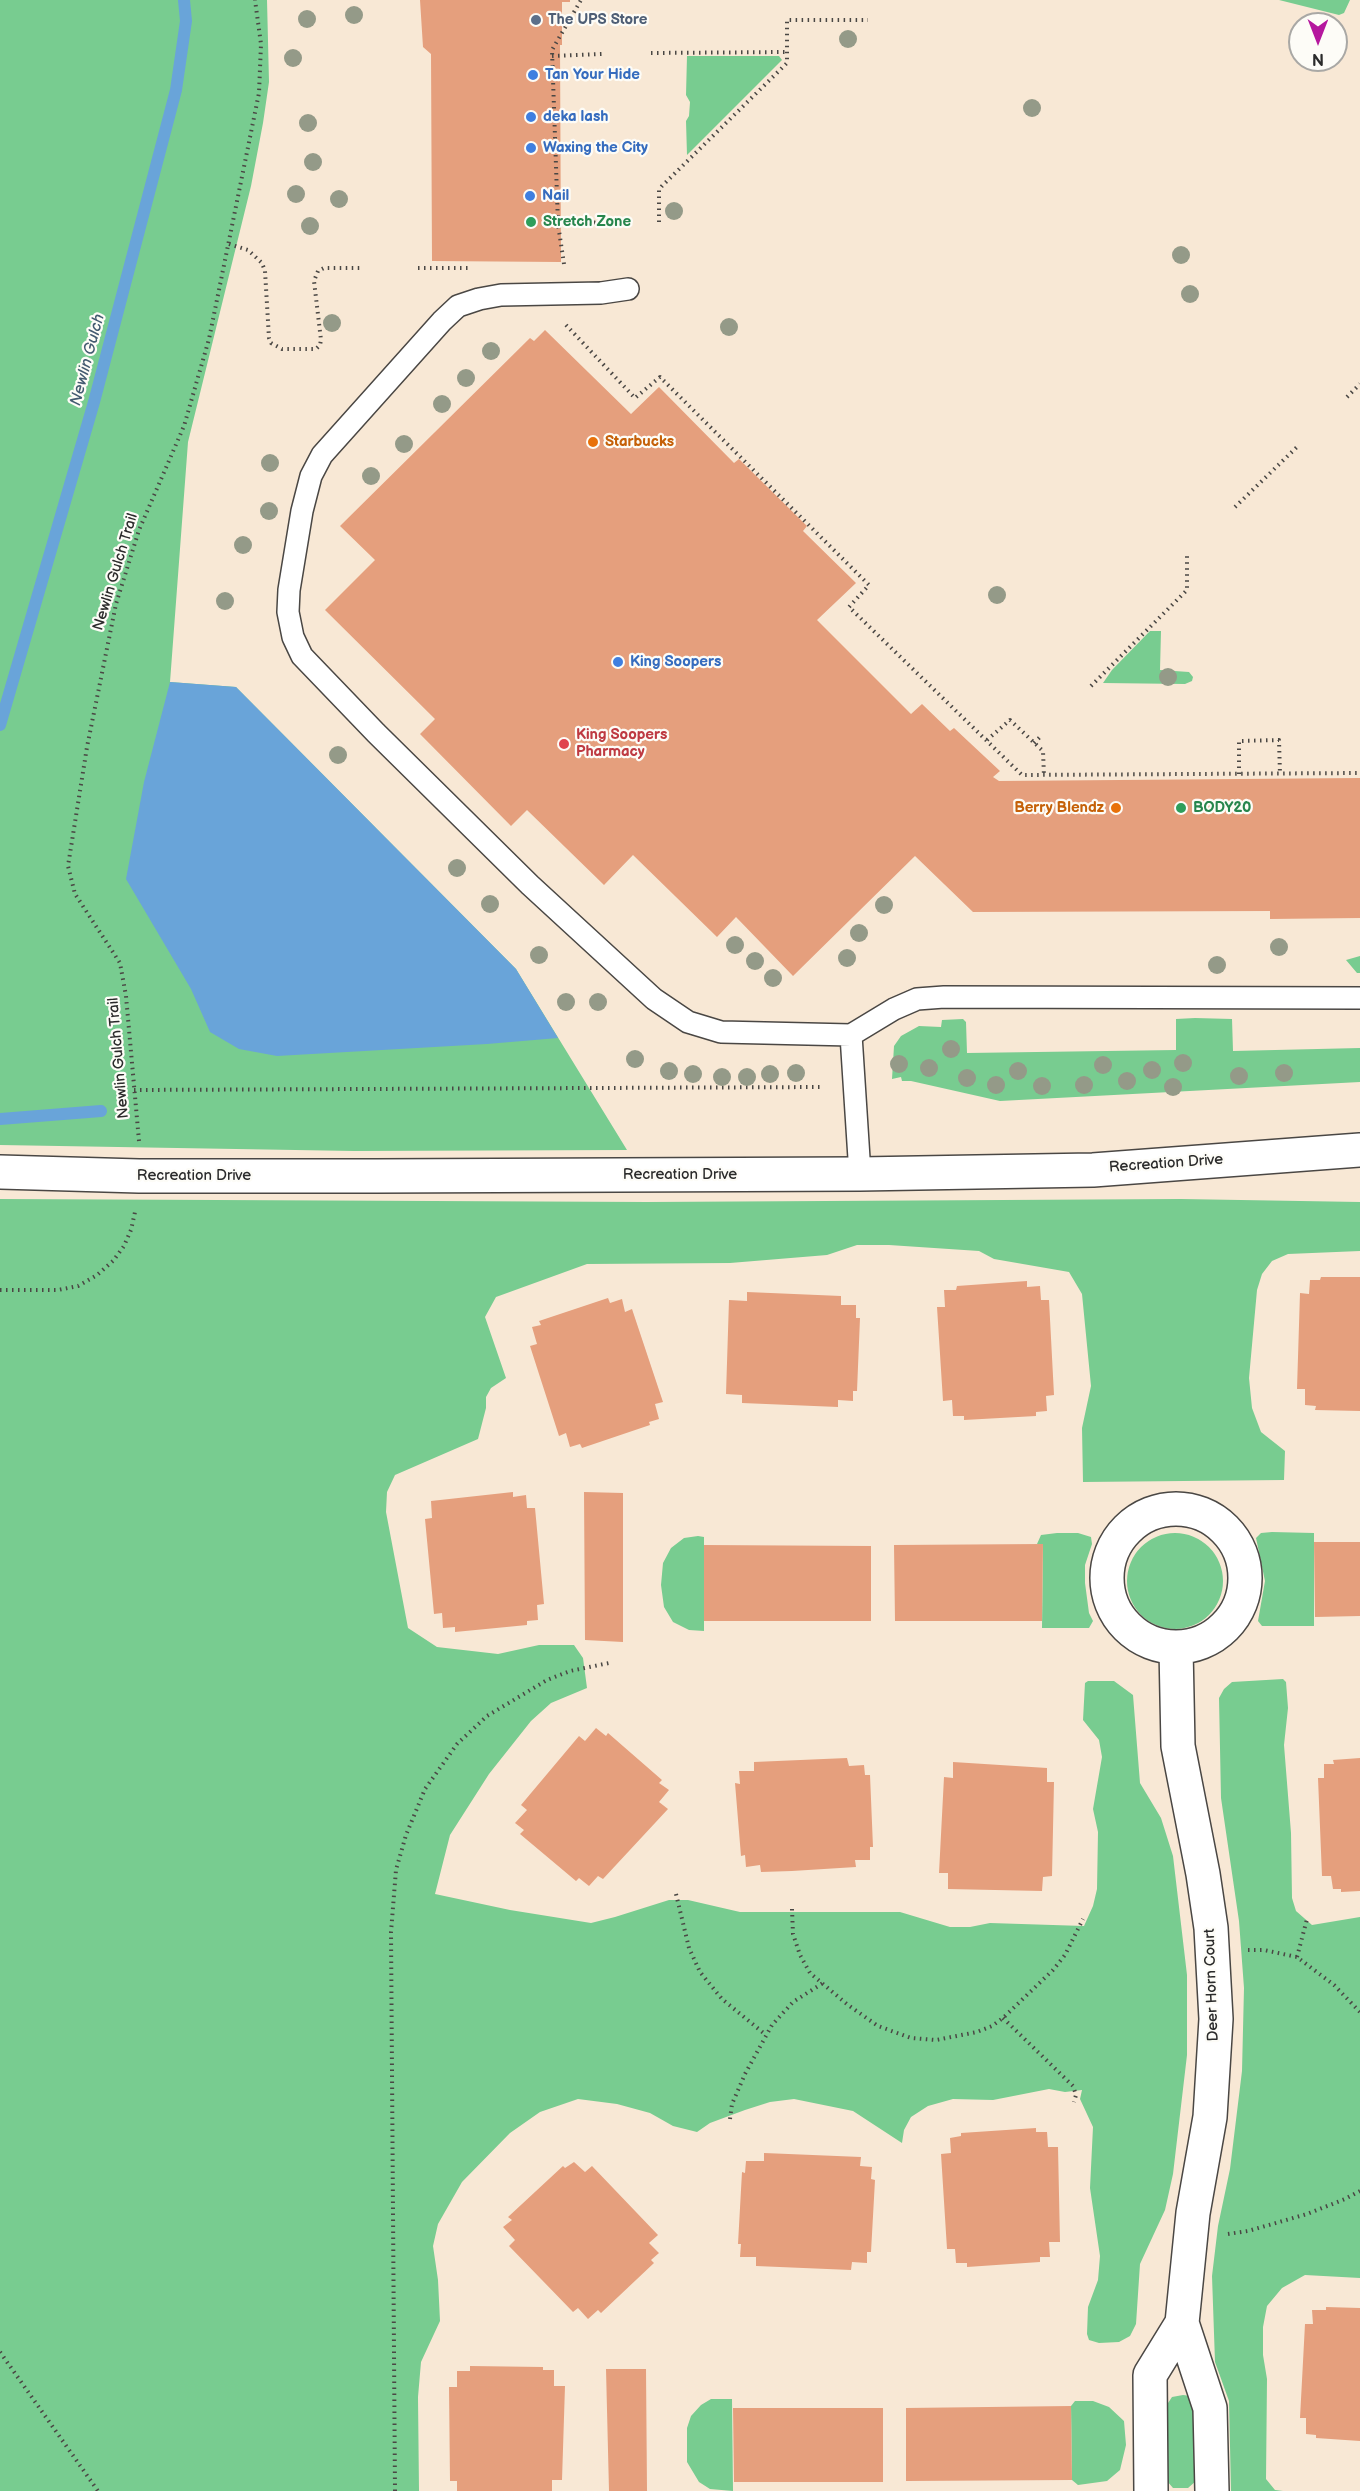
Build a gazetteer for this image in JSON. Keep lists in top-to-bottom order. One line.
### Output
{"streets":{"street":["Recreation Drive","Deer Horn Court"],"path":["Newlin Gulch Trail"]},"water":["Newlin Gulch"],"places":["The UPS Store","Tan Your Hide","deka lash","Waxing the City","Nail","Stretch Zone","Starbucks","King Soopers","King Soopers Pharmacy","Berry Blendz","BODY20"],"north":"bottom"}
